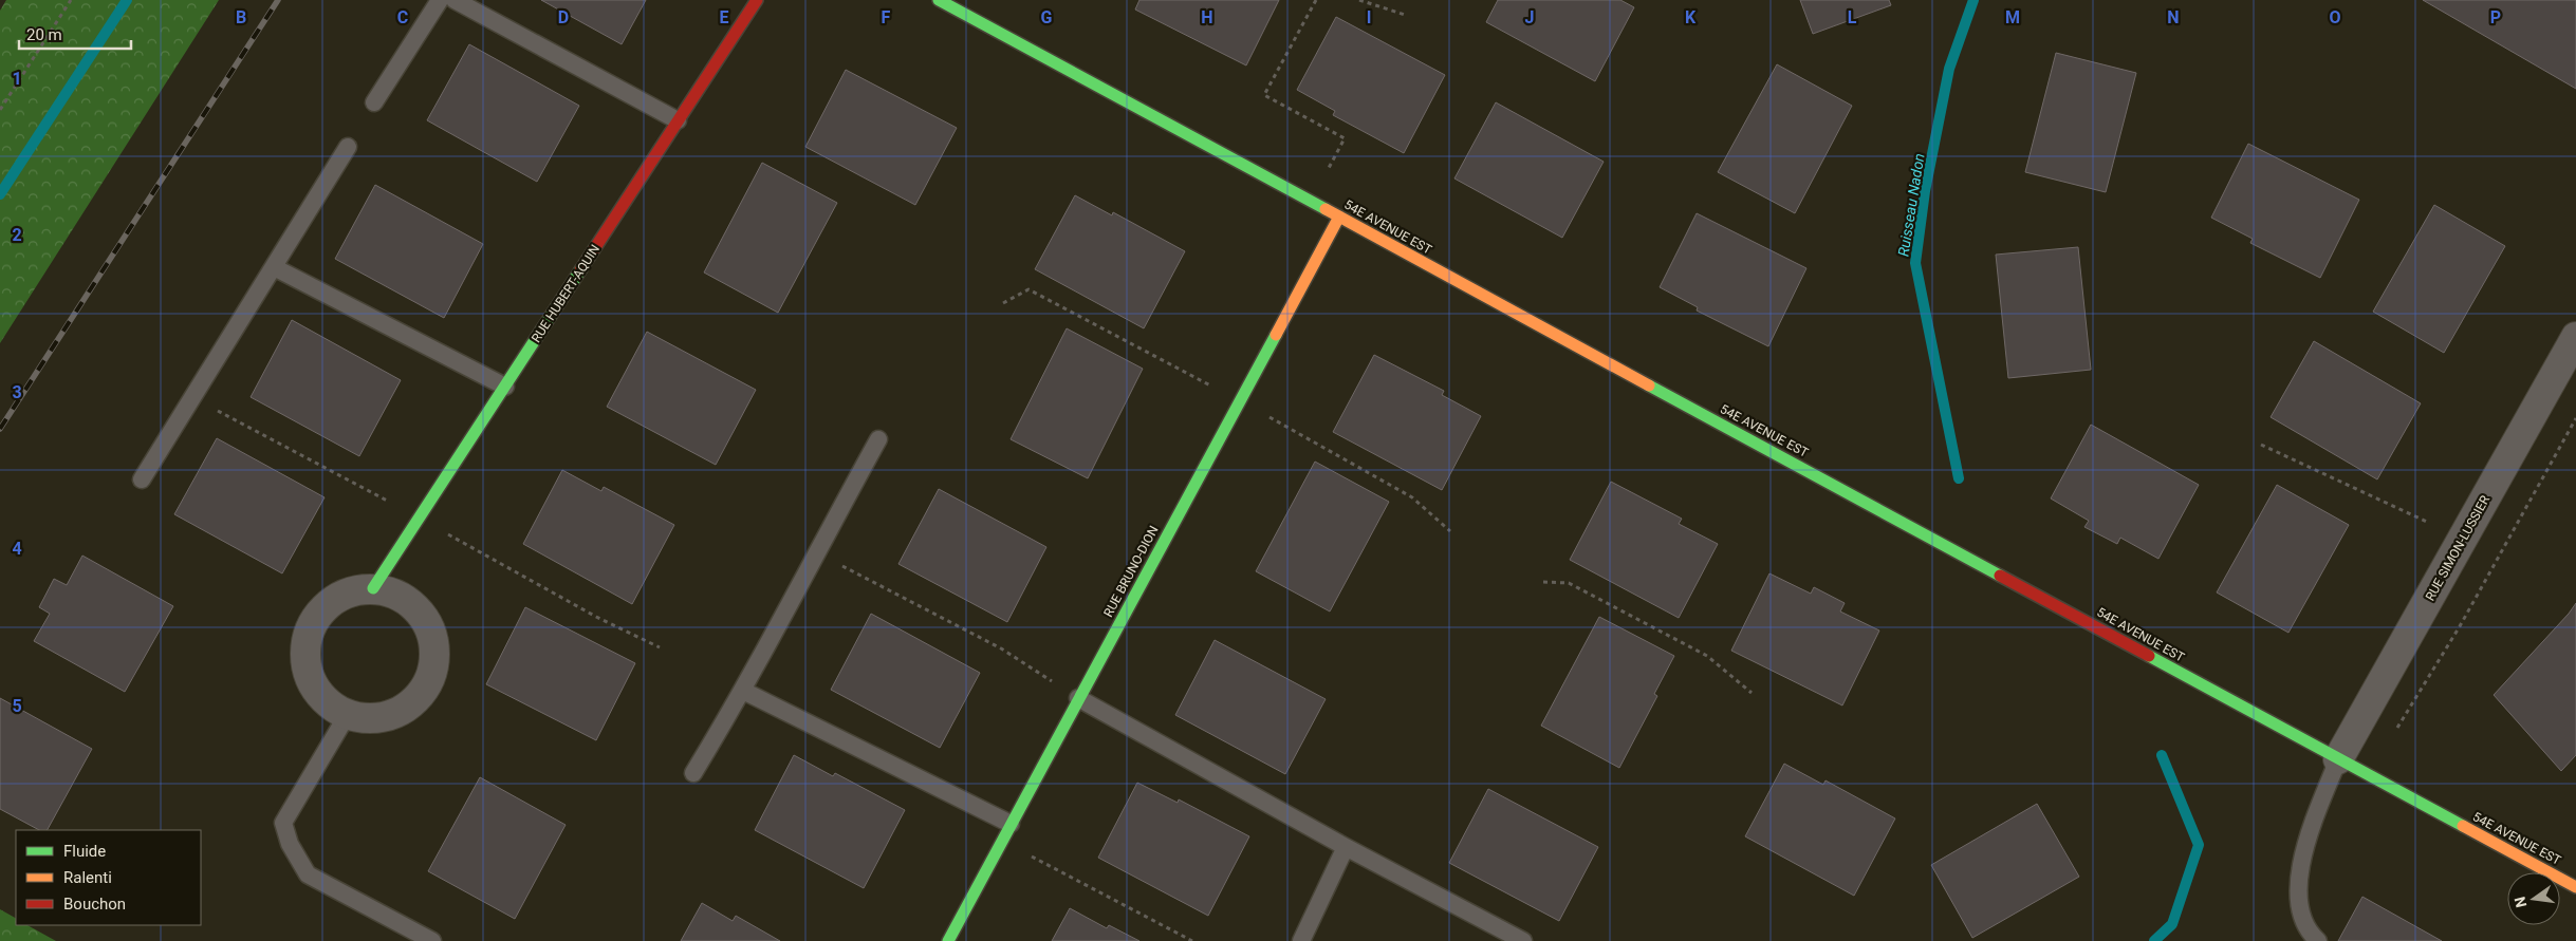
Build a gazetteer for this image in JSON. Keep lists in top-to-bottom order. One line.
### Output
{"streets":{"street":["54E AVENUE EST","RUE HUBERT-AQUIN","RUE SIMON-LUSSIER","RUE BRUNO-DION"]},"crossings":[["54E AVENUE EST","RUE SIMON-LUSSIER"],["54E AVENUE EST","RUE BRUNO-DION"]],"water":["Ruisseau Nadon"],"legend":["Fluide","Ralenti","Bouchon"],"scale_bar":"20 m","north":"left","grid":{"columns":["B","C","D","E","F","G","H","I","J","K","L","M","N","O","P"],"rows":["1","2","3","4","5"]}}
